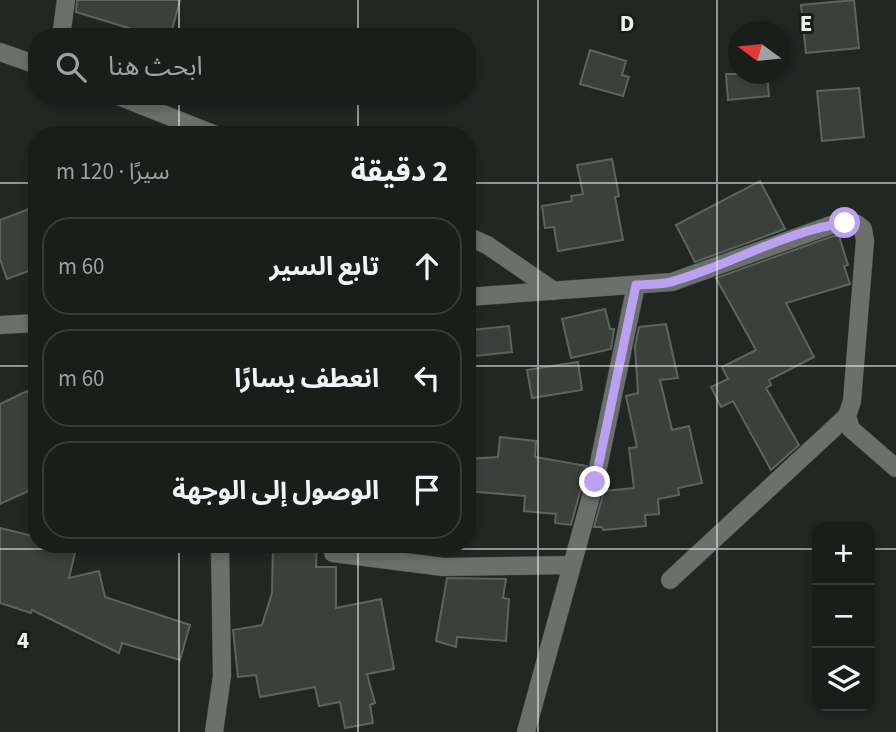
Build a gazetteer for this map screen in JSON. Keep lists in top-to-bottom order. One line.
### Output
{"north":"left","page":{"search":"ابحث هنا","heading":["2 دقيقة","سيرًا · 120 m"],"list":[["تابع السير","60 m"],["انعطف يسارًا","60 m"],"الوصول إلى الوجهة"],"map_buttons":["+","−"]},"grid":{"columns":["D","E"],"rows":["4"]}}
